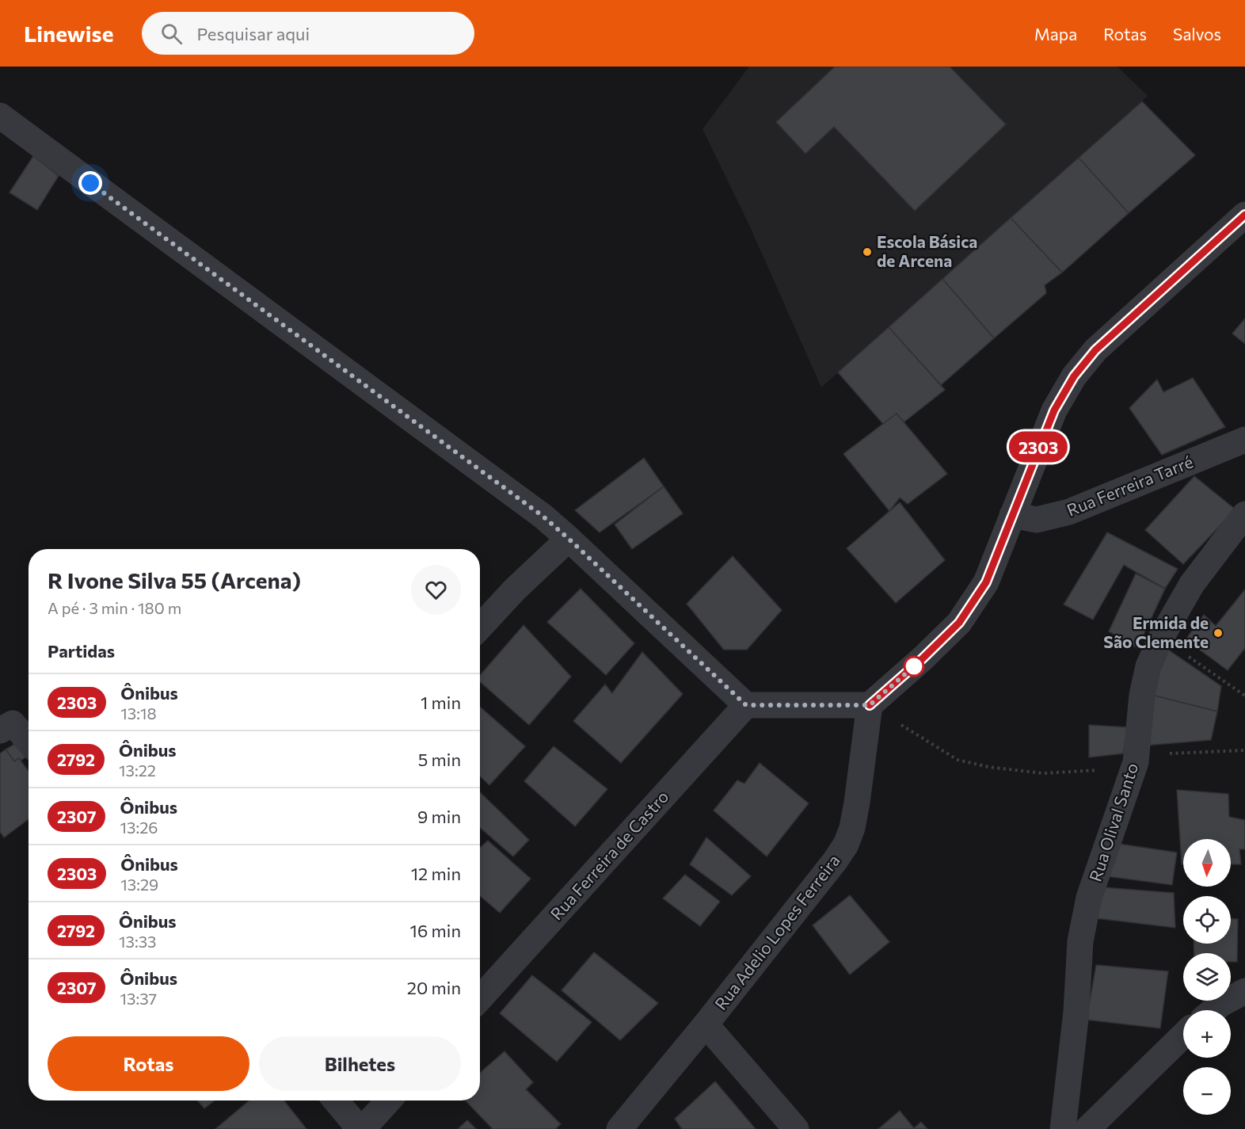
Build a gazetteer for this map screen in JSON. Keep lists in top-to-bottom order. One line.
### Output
{"streets":{"street":["Rua Ferreira Tarré","Rua Olival Santo","Rua Ferreira de Castro","Rua Adelio Lopes Ferreira"]},"places":["Escola Básica de Arcena","Ermida de São Clemente"],"lines":["bus line 2303"],"north":"bottom","page":{"header":"Linewise","search":"Pesquisar aqui","nav":["Mapa","Rotas","Salvos"],"on_map":"2303","heading":[["R Ivone Silva 55 (Arcena)","A pé · 3 min · 180 m"],"Partidas"],"list":[{"mark":"2303","name":"Ônibus","note":"13:18","value":"1 min"},{"mark":"2792","name":"Ônibus","note":"13:22","value":"5 min"},{"mark":"2307","name":"Ônibus","note":"13:26","value":"9 min"},{"mark":"2303","name":"Ônibus","note":"13:29","value":"12 min"},{"mark":"2792","name":"Ônibus","note":"13:33","value":"16 min"},{"mark":"2307","name":"Ônibus","note":"13:37","value":"20 min"}],"map_buttons":["+","−"],"buttons":["Rotas","Bilhetes"]}}
